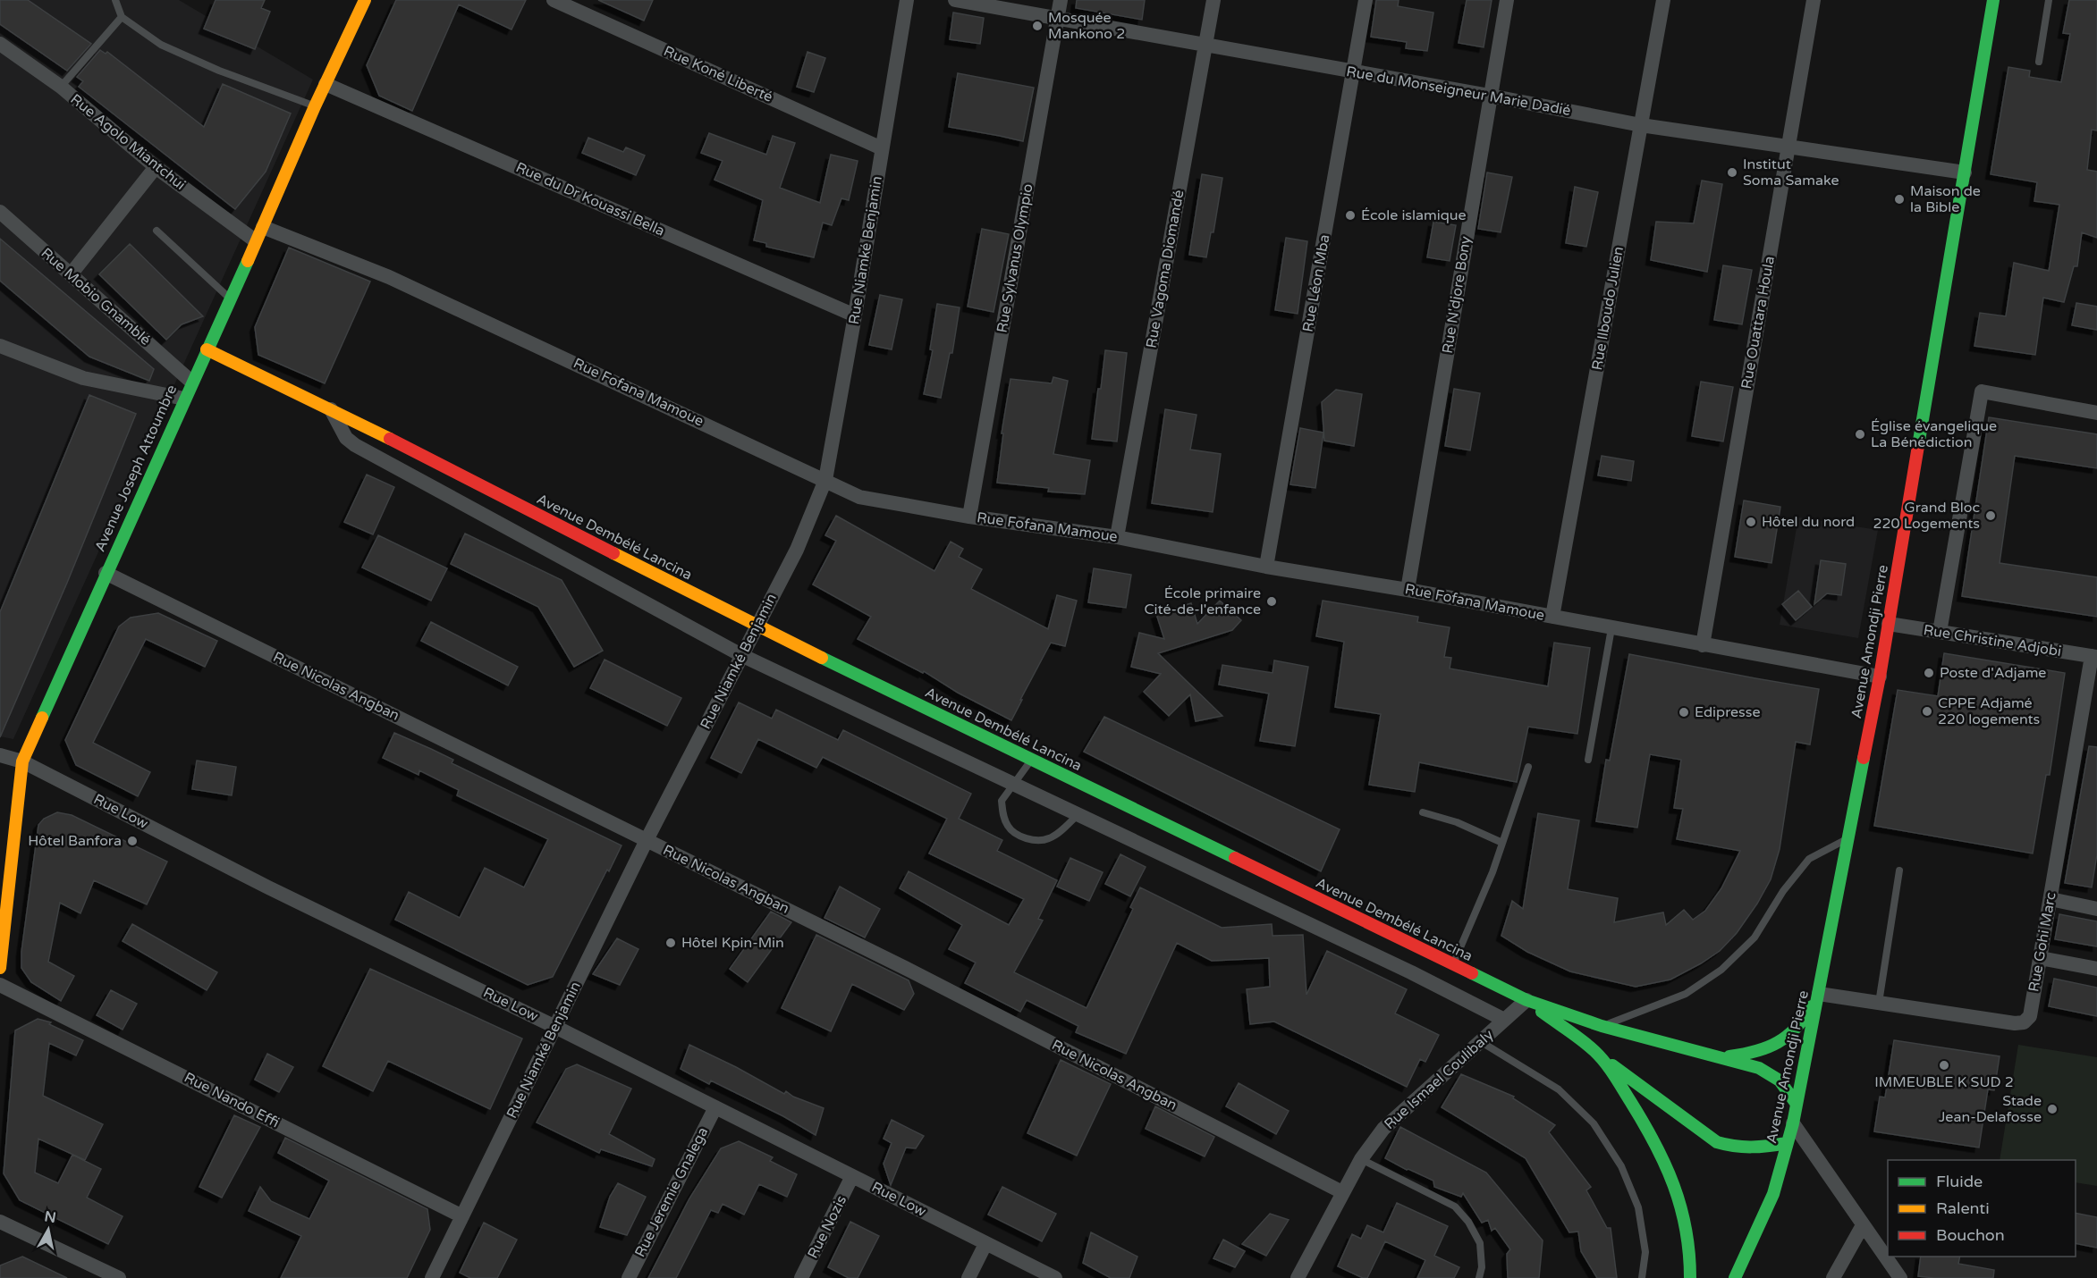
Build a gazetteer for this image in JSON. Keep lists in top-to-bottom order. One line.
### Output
{"streets":{"street":["Rue Koné Liberté","Rue du Monseigneur Marie Dadié","Rue Agolo Miantchui","Rue du Dr Kouassi Bella","Rue Niamké Benjamin","Rue Sylvanus Olympio","Rue Vagoma Diomandé","Rue Léon Mba","Rue N'djore Bony","Rue Mobio Gnamblé","Rue Ilboudo Julien","Rue Ouattara Houla","Rue Fofana Mamoue","Avenue Joseph Attoumbre","Avenue Dembélé Lancina","Rue Christine Adjobi","Avenue Amondji Pierre","Rue Nicolas Angban","Rue Low","Rue Gohi Marc","Rue Ismael Coulibaly","Rue Nando Effi","Rue Jeremie Gnalega","Rue Nozis"]},"crossings":[["Rue Koné Liberté","Rue Niamké Benjamin"],["Rue du Monseigneur Marie Dadié","Rue Sylvanus Olympio"],["Rue du Monseigneur Marie Dadié","Rue Vagoma Diomandé"],["Rue du Monseigneur Marie Dadié","Rue Léon Mba"],["Rue du Monseigneur Marie Dadié","Rue N'djore Bony"],["Rue du Monseigneur Marie Dadié","Rue Ilboudo Julien"],["Rue du Monseigneur Marie Dadié","Rue Ouattara Houla"],["Rue du Monseigneur Marie Dadié","Avenue Amondji Pierre"],["Rue Agolo Miantchui","Avenue Joseph Attoumbre"],["Rue du Dr Kouassi Bella","Rue Niamké Benjamin"],["Rue du Dr Kouassi Bella","Avenue Joseph Attoumbre"],["Rue Niamké Benjamin","Rue Fofana Mamoue"],["Rue Niamké Benjamin","Avenue Dembélé Lancina"],["Rue Niamké Benjamin","Rue Nicolas Angban"],["Rue Niamké Benjamin","Rue Low"],["Rue Niamké Benjamin","Rue Nando Effi"],["Rue Sylvanus Olympio","Rue Fofana Mamoue"],["Rue Vagoma Diomandé","Rue Fofana Mamoue"],["Rue Léon Mba","Rue Fofana Mamoue"],["Rue N'djore Bony","Rue Fofana Mamoue"],["Rue Mobio Gnamblé","Avenue Joseph Attoumbre"],["Rue Ilboudo Julien","Rue Fofana Mamoue"],["Rue Ouattara Houla","Rue Fofana Mamoue"],["Rue Fofana Mamoue","Avenue Joseph Attoumbre"],["Rue Fofana Mamoue","Avenue Amondji Pierre"],["Avenue Joseph Attoumbre","Avenue Dembélé Lancina"],["Avenue Joseph Attoumbre","Rue Nicolas Angban"],["Avenue Joseph Attoumbre","Rue Low"],["Avenue Dembélé Lancina","Avenue Amondji Pierre"],["Avenue Dembélé Lancina","Rue Ismael Coulibaly"],["Rue Christine Adjobi","Avenue Amondji Pierre"],["Rue Christine Adjobi","Rue Gohi Marc"],["Avenue Amondji Pierre","Rue Gohi Marc"],["Rue Nicolas Angban","Rue Ismael Coulibaly"],["Rue Low","Rue Jeremie Gnalega"],["Rue Low","Rue Nozis"]],"places":["Mosquée Mankono 2","Institut Soma Samake","Maison de la Bible","École islamique","Église évangelique La Bénédiction","Grand Bloc 220 Logements","Hôtel du nord","École primaire Cité-de-l'enfance","Poste d'Adjame","CPPE Adjamé 220 logements","Edipresse","Hôtel Banfora","Hôtel Kpin-Min","IMMEUBLE K SUD 2","Stade Jean-Delafosse"],"legend":["Fluide","Ralenti","Bouchon"],"north":"top"}
